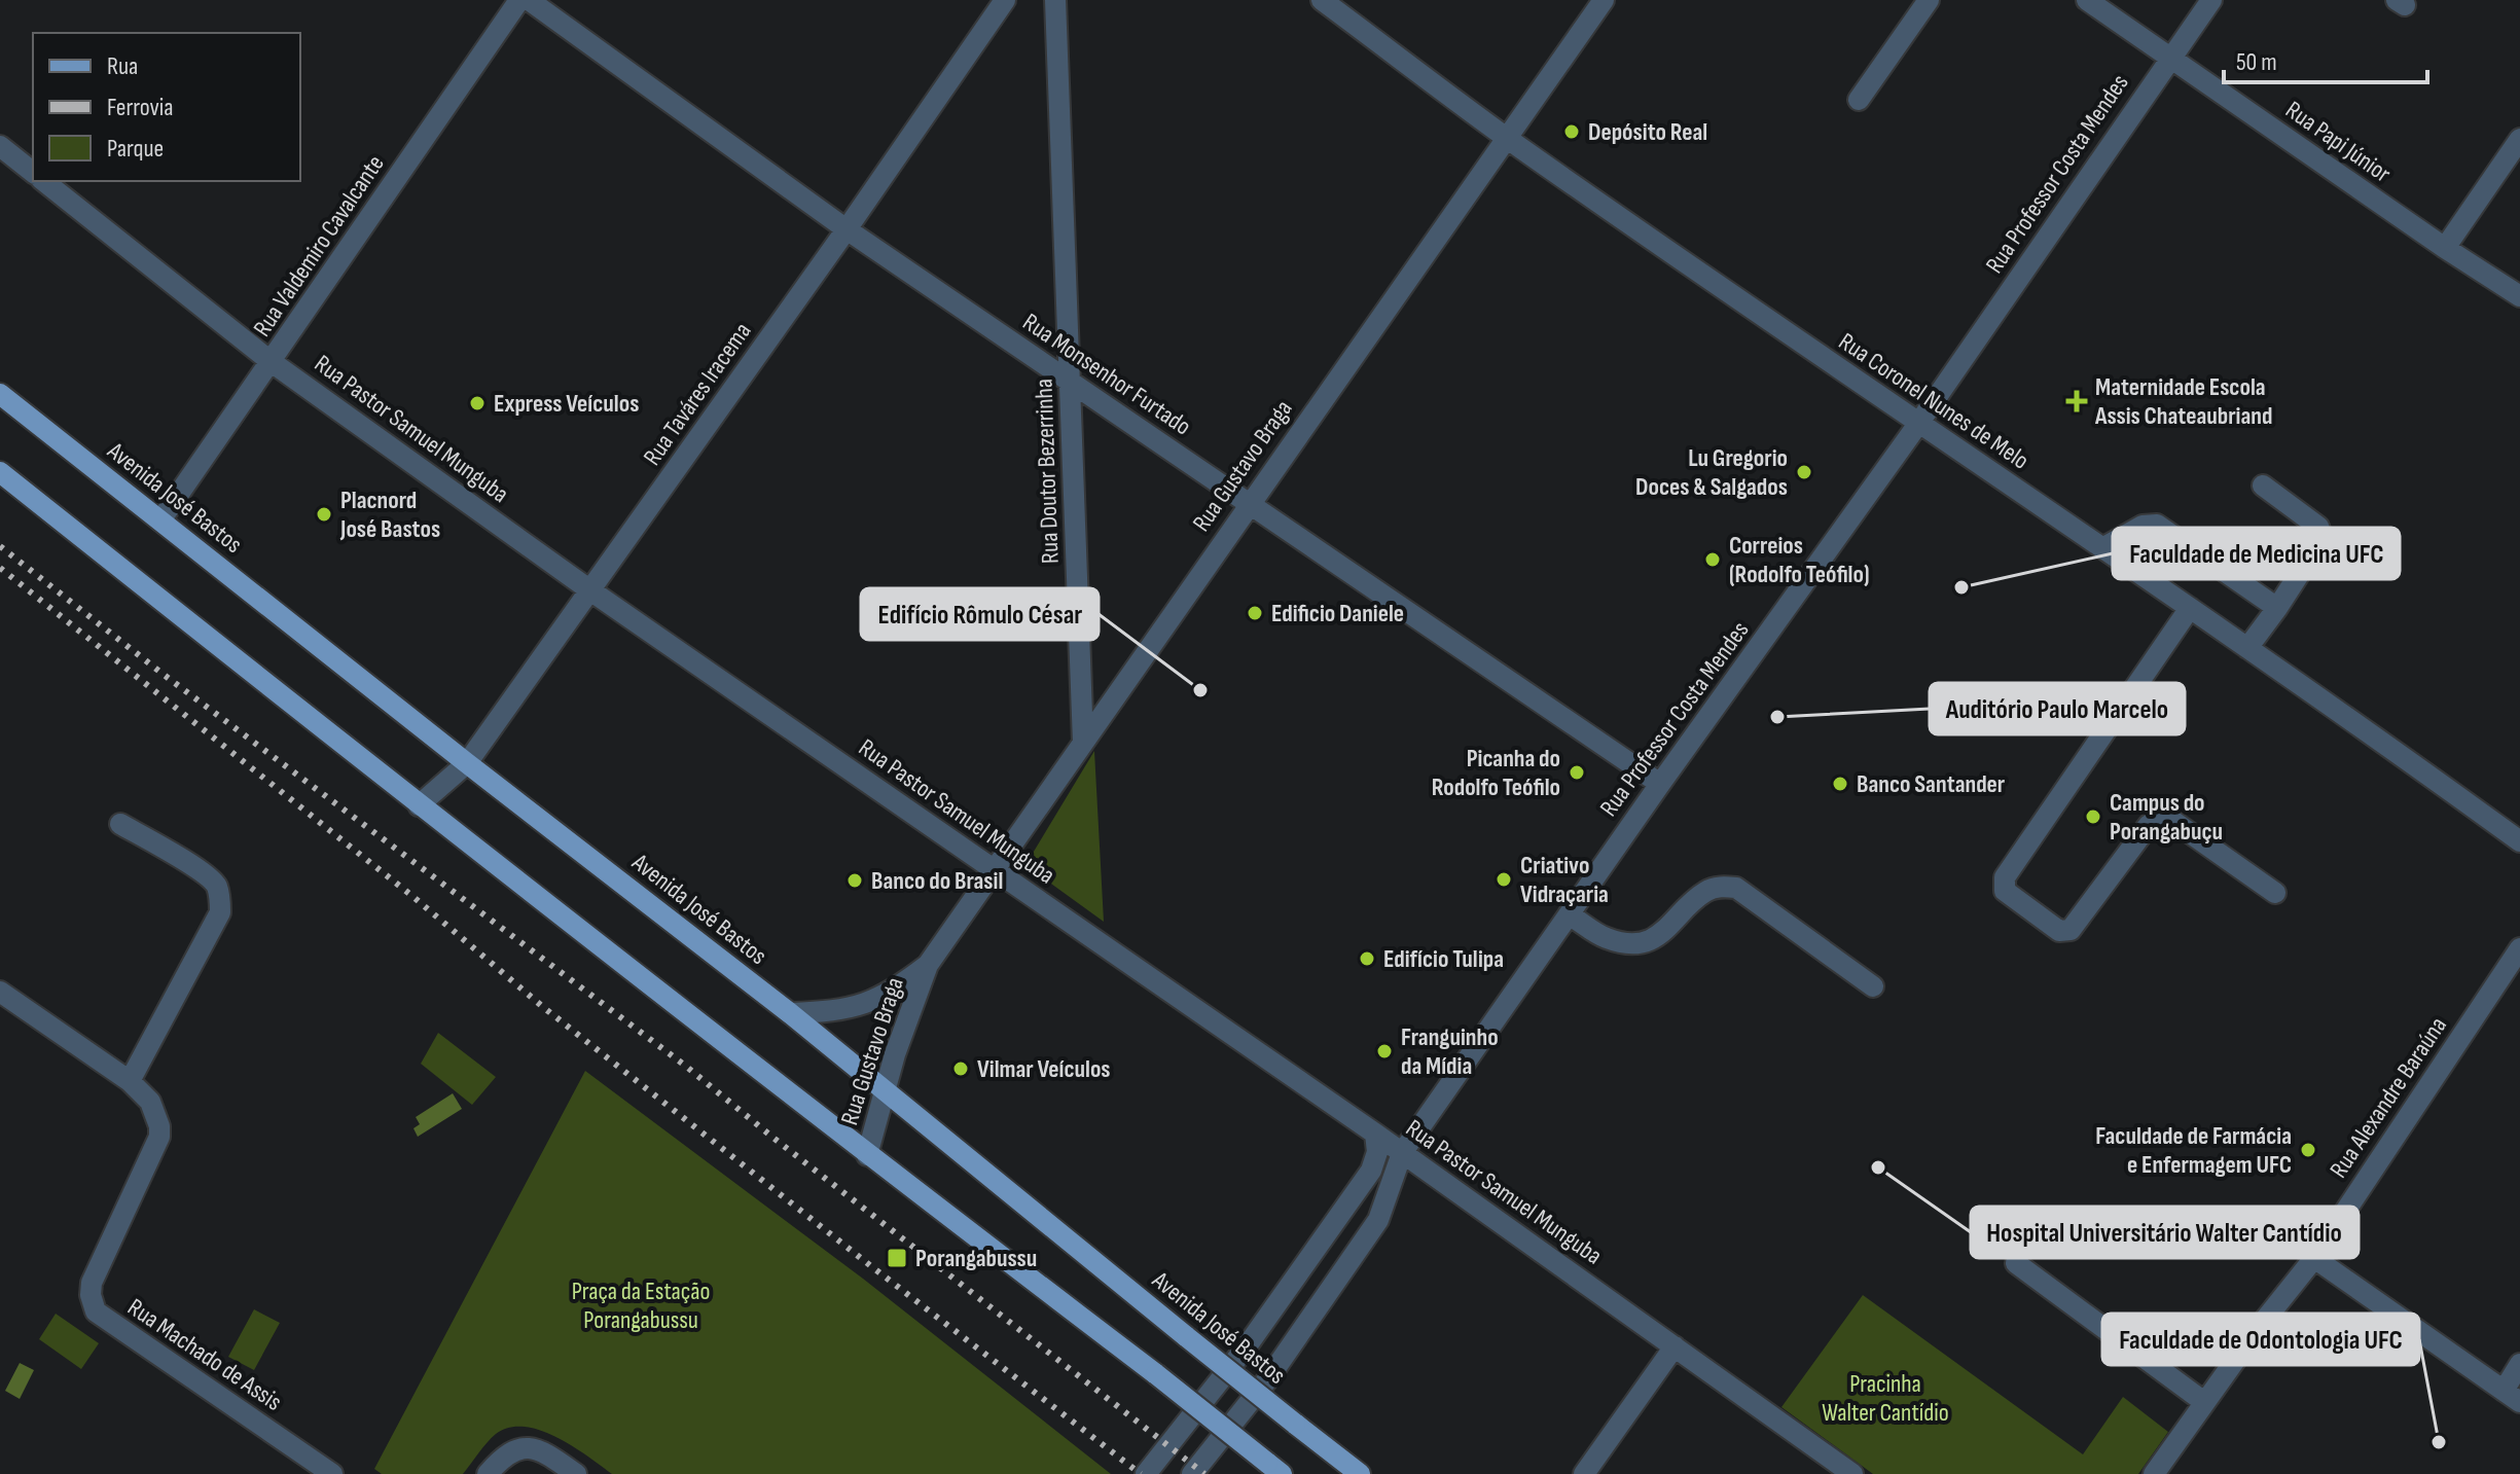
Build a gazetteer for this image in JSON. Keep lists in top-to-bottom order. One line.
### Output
{"streets":{"main road":["Avenida José Bastos"],"street":["Rua Papi Júnior","Rua Professor Costa Mendes","Rua Valdemiro Cavalcante","Rua Monsenhor Furtado","Rua Taváres Iracema","Rua Coronel Nunes de Melo","Rua Pastor Samuel Munguba","Rua Gustavo Braga","Rua Doutor Bezerrinha","Rua Alexandre Baraúna","Rua Machado de Assis"]},"crossings":[["Rua Papi Júnior","Rua Professor Costa Mendes"],["Rua Professor Costa Mendes","Rua Monsenhor Furtado"],["Rua Professor Costa Mendes","Rua Coronel Nunes de Melo"],["Rua Professor Costa Mendes","Rua Pastor Samuel Munguba"],["Rua Valdemiro Cavalcante","Rua Pastor Samuel Munguba"],["Rua Valdemiro Cavalcante","Avenida José Bastos"],["Rua Monsenhor Furtado","Rua Taváres Iracema"],["Rua Monsenhor Furtado","Rua Gustavo Braga"],["Rua Monsenhor Furtado","Rua Doutor Bezerrinha"],["Rua Taváres Iracema","Rua Pastor Samuel Munguba"],["Rua Taváres Iracema","Avenida José Bastos"],["Rua Coronel Nunes de Melo","Rua Gustavo Braga"],["Rua Pastor Samuel Munguba","Rua Gustavo Braga"],["Rua Gustavo Braga","Rua Doutor Bezerrinha"],["Rua Gustavo Braga","Avenida José Bastos"]],"parks":["Praça da Estação Porangabussu","Pracinha Walter Cantídio"],"places":{"other":["Depósito Real","Express Veículos","Lu Gregorio Doces & Salgados","Placnord José Bastos","Correios (Rodolfo Teófilo)","Faculdade de Medicina UFC","Edificio Daniele","Edifício Rômulo César","Auditório Paulo Marcelo","Picanha do Rodolfo Teófilo","Banco Santander","Campus do Porangabuçu","Criativo Vidraçaria","Banco do Brasil","Edifício Tulipa","Franguinho da Mídia","Vilmar Veículos","Faculdade de Farmácia e Enfermagem UFC","Hospital Universitário Walter Cantídio","Faculdade de Odontologia UFC"],"health":["Maternidade Escola Assis Chateaubriand"],"transit":["Porangabussu"]},"legend":["Rua","Ferrovia","Parque"],"scale_bar":"50 m"}
